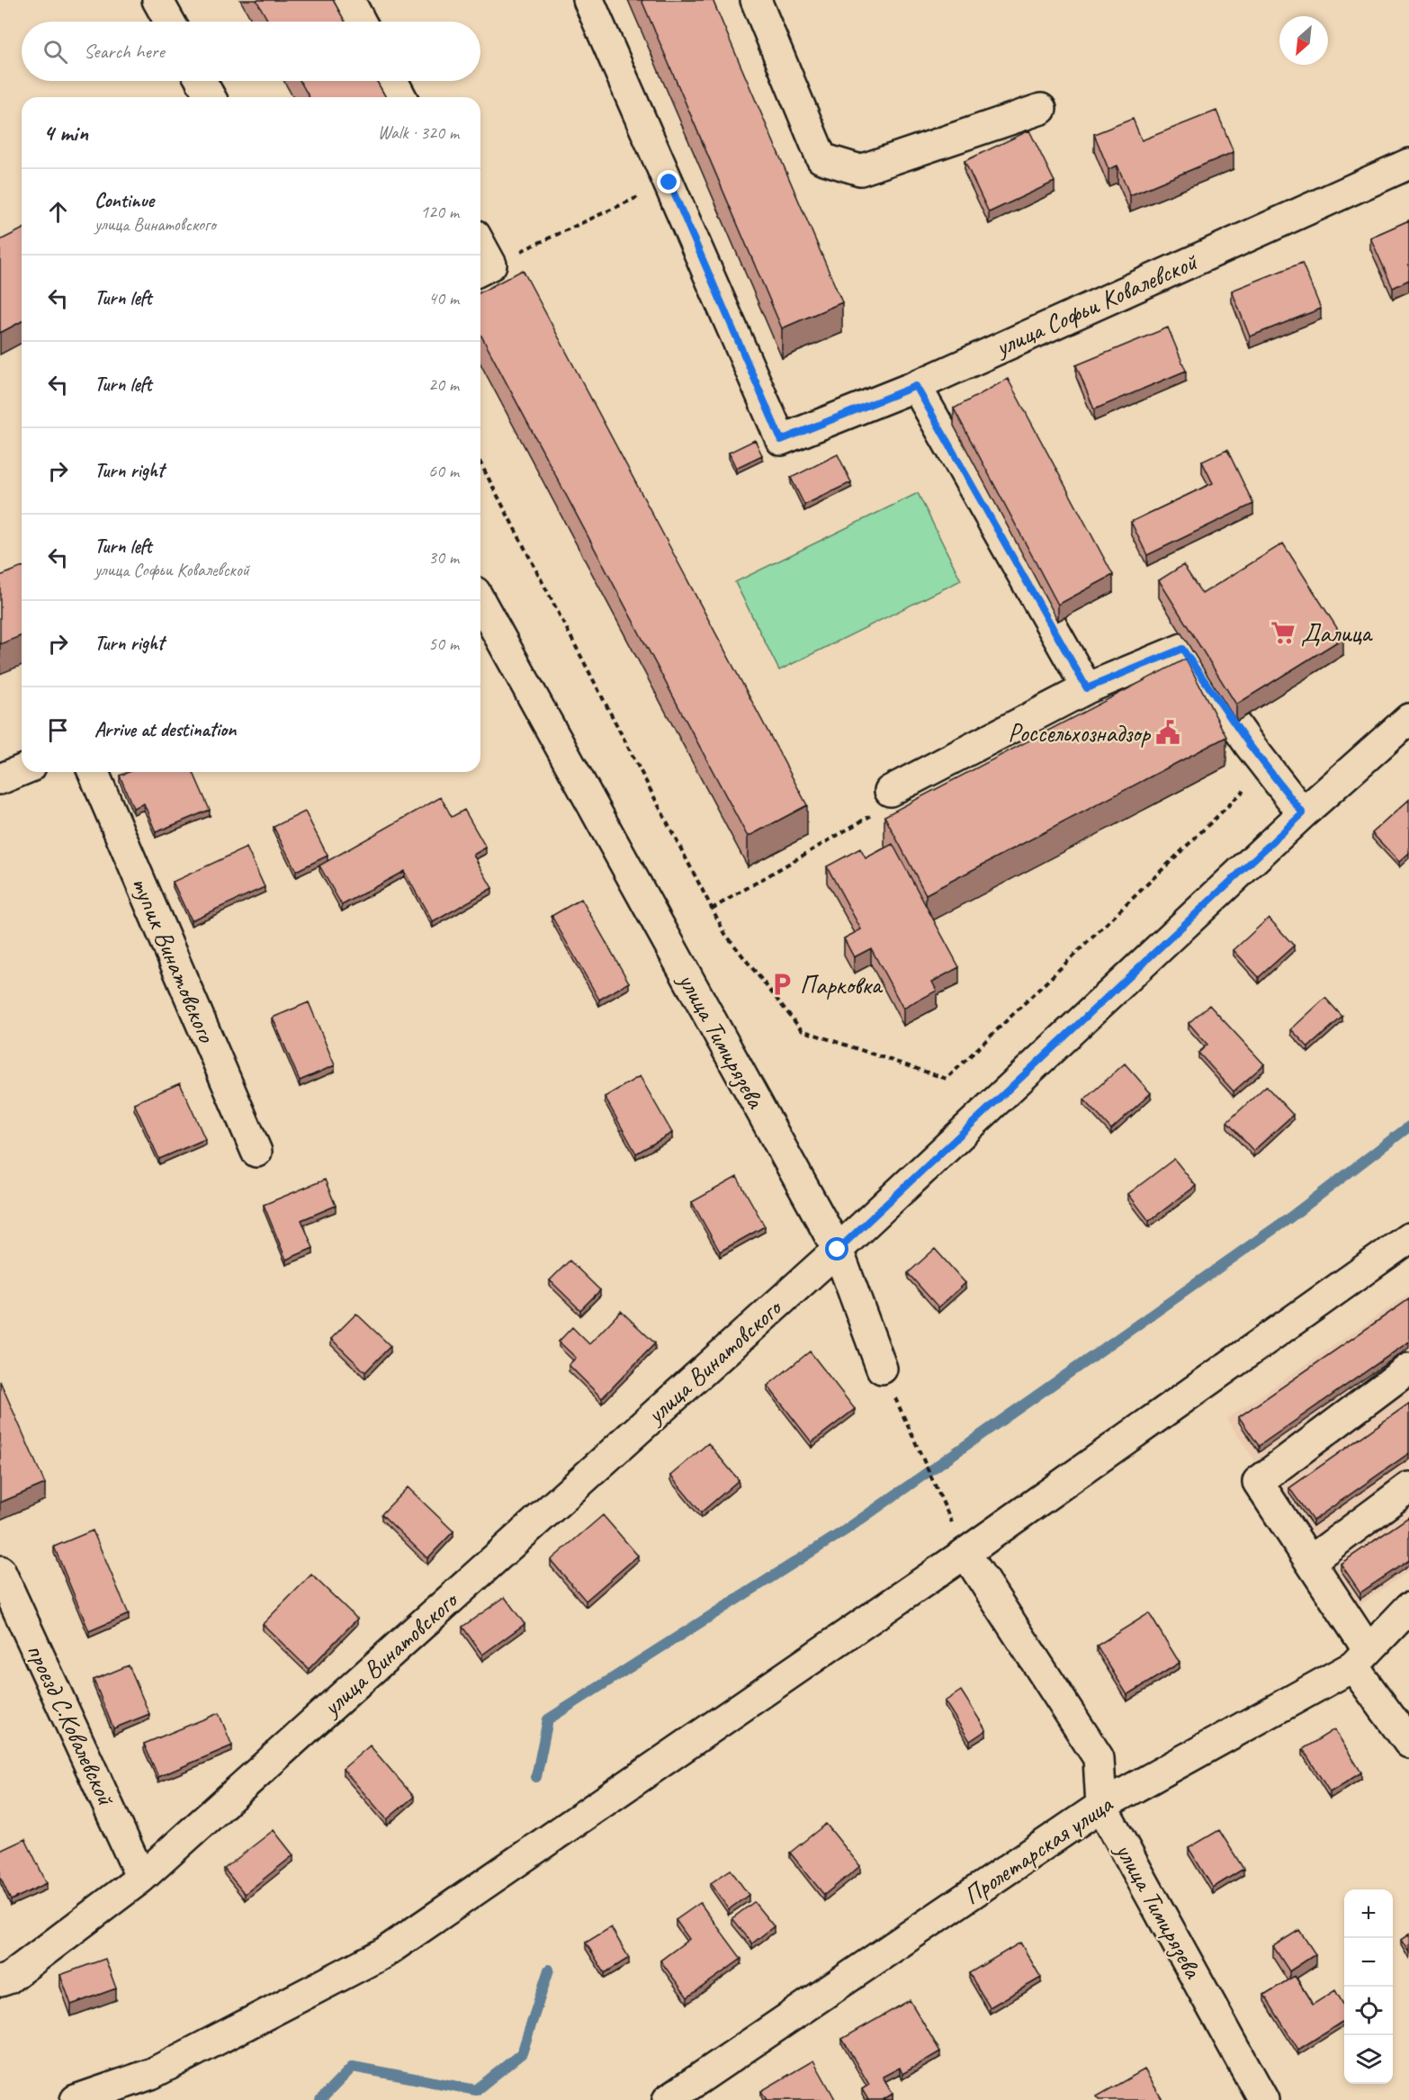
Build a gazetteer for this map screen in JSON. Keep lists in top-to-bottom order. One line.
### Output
{"streets":{"street":["улица Софьи Ковалевской","тупик Винатовского","улица Тимирязева","улица Винатовского","проезд С.Ковалевской","Пролетарская улица"]},"crossings":[["улица Тимирязева","улица Винатовского"],["улица Тимирязева","Пролетарская улица"],["улица Винатовского","проезд С.Ковалевской"]],"places":{"supermarket":["Далица"],"public building":["Россельхознадзор"],"parking":["Парковка"]},"north":"bottom left","page":{"search":"Search here","heading":["4 min","Walk · 320 m"],"list":[["Continue","улица Винатовского","120 m"],["Turn left","40 m"],["Turn left","20 m"],["Turn right","60 m"],["Turn left","улица Софьи Ковалевской","30 m"],["Turn right","50 m"],"Arrive at destination"],"map_buttons":["+","−"]}}
